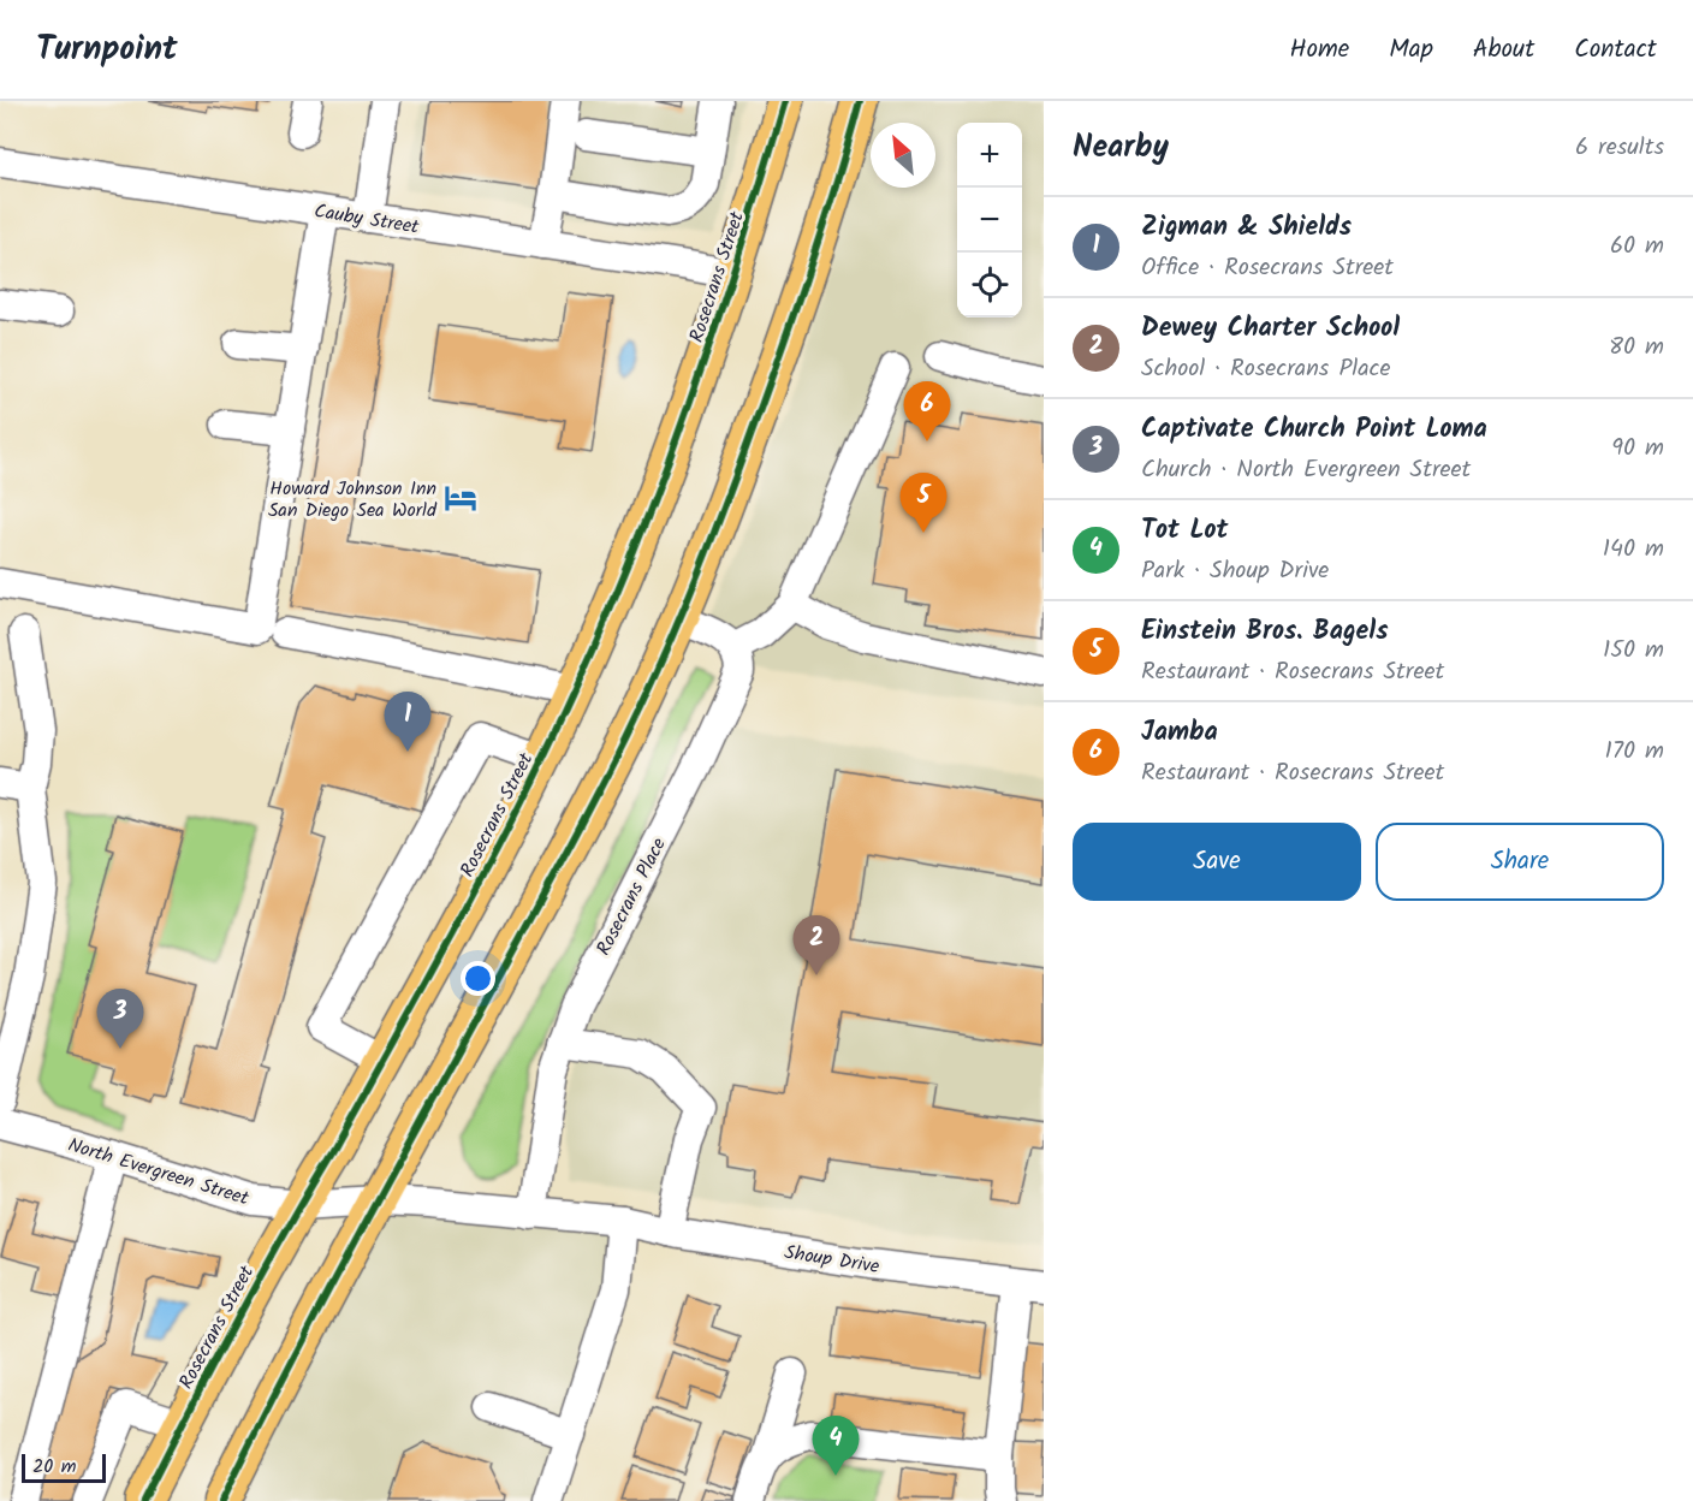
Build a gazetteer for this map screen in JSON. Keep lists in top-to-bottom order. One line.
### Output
{"streets":{"main road":["Rosecrans Street"],"street":["Cauby Street","Rosecrans Place","North Evergreen Street","Shoup Drive"]},"crossings":[["Cauby Street","Rosecrans Street"],["Rosecrans Street","North Evergreen Street"],["Rosecrans Place","North Evergreen Street"],["North Evergreen Street","Shoup Drive"]],"places":{"hotel":["Howard Johnson Inn San Diego Sea World"]},"scale_bar":"20 m","north":"top left","page":{"header":"Turnpoint","nav":["Home","Map","About","Contact"],"heading":["Nearby","6 results"],"map_buttons":["+","−"],"list":[{"mark":"1","name":"Zigman & Shields","note":"Office · Rosecrans Street","value":"60 m"},{"mark":"2","name":"Dewey Charter School","note":"School · Rosecrans Place","value":"80 m"},{"mark":"3","name":"Captivate Church Point Loma","note":"Church · North Evergreen Street","value":"90 m"},{"mark":"4","name":"Tot Lot","note":"Park · Shoup Drive","value":"140 m"},{"mark":"5","name":"Einstein Bros. Bagels","note":"Restaurant · Rosecrans Street","value":"150 m"},{"mark":"6","name":"Jamba","note":"Restaurant · Rosecrans Street","value":"170 m"}],"pins":["6","5","1","2","3","4"],"buttons":["Save","Share"],"scale":"20 m"}}
